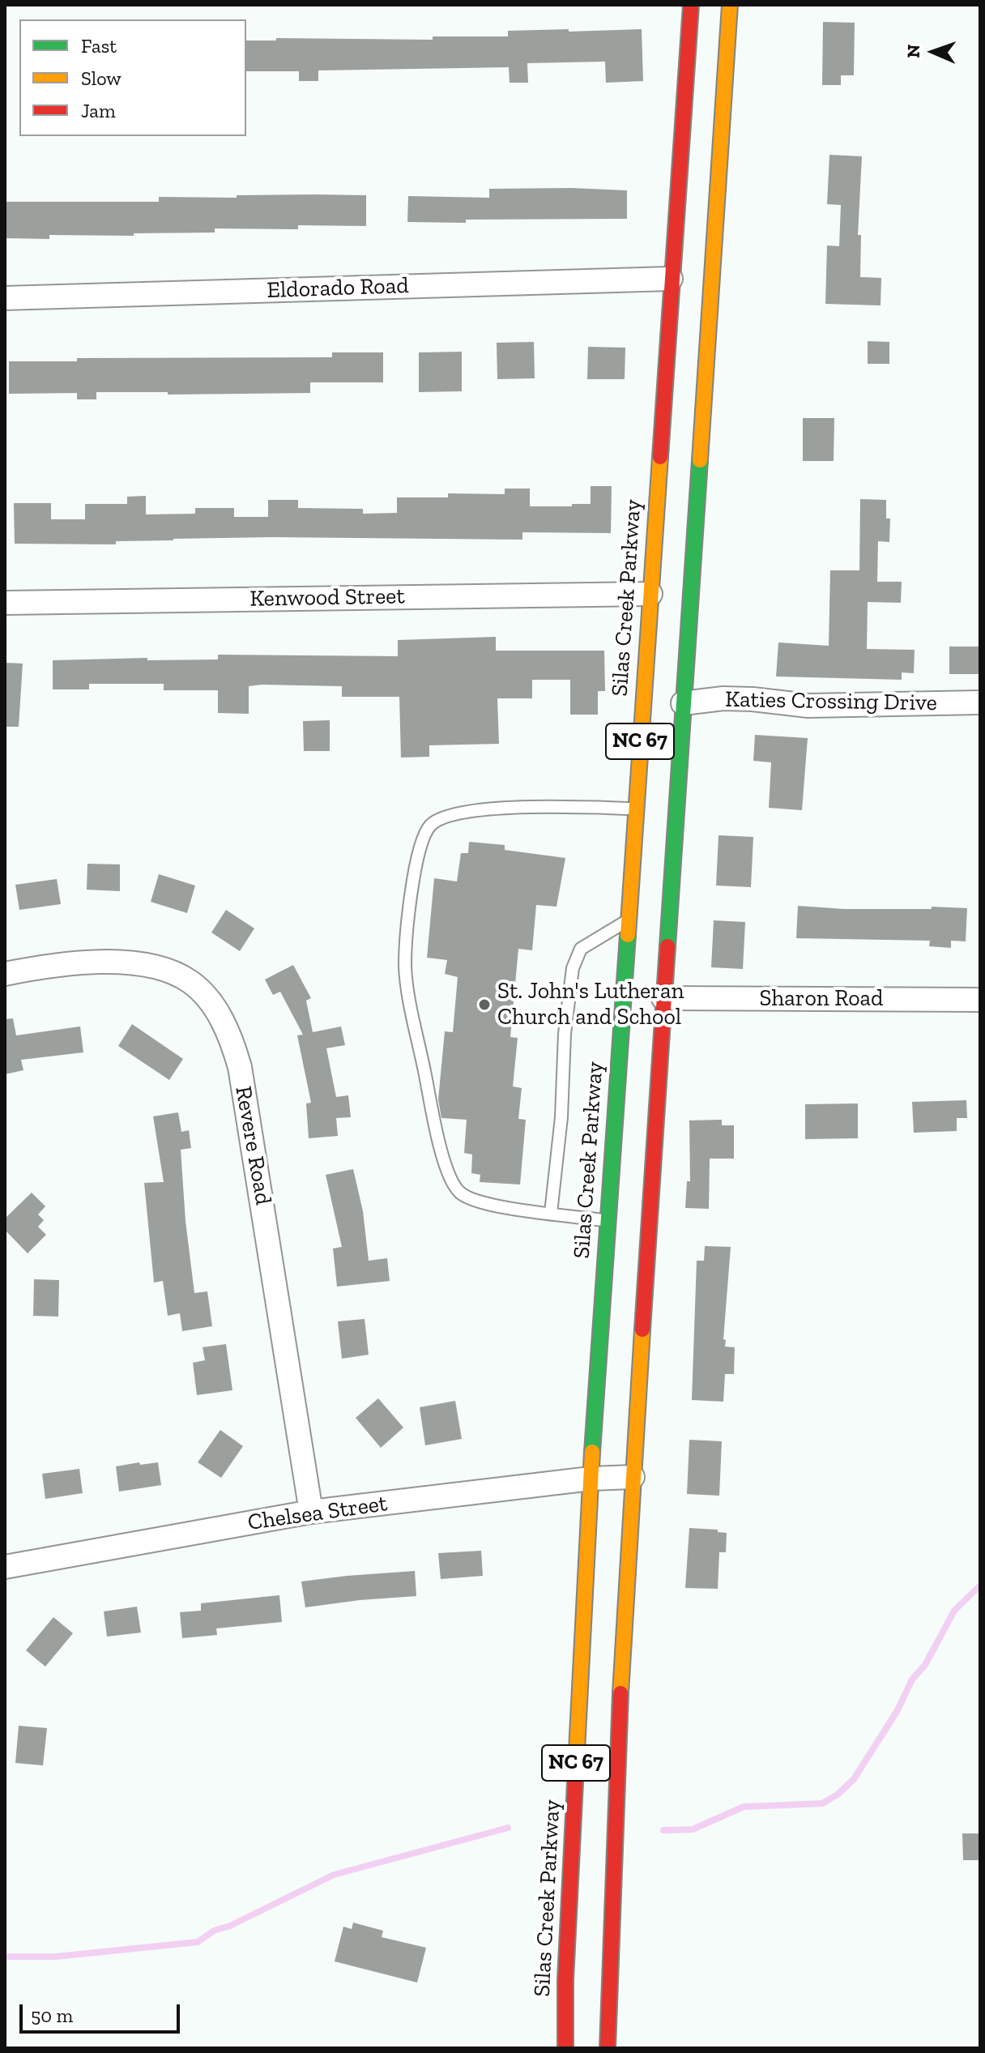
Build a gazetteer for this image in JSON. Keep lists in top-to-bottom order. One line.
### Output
{"streets":{"main road":["Silas Creek Parkway","NC 67"],"street":["Eldorado Road","Kenwood Street","Katies Crossing Drive","Sharon Road","Revere Road","Chelsea Street"]},"crossings":[["Eldorado Road","Silas Creek Parkway"],["Kenwood Street","Silas Creek Parkway"],["Silas Creek Parkway","Chelsea Street"],["Katies Crossing Drive","NC 67"],["NC 67","Sharon Road"],["NC 67","Chelsea Street"],["Revere Road","Chelsea Street"]],"places":["St. John's Lutheran Church and School"],"legend":["Fast","Slow","Jam"],"scale_bar":"50 m","north":"left"}
